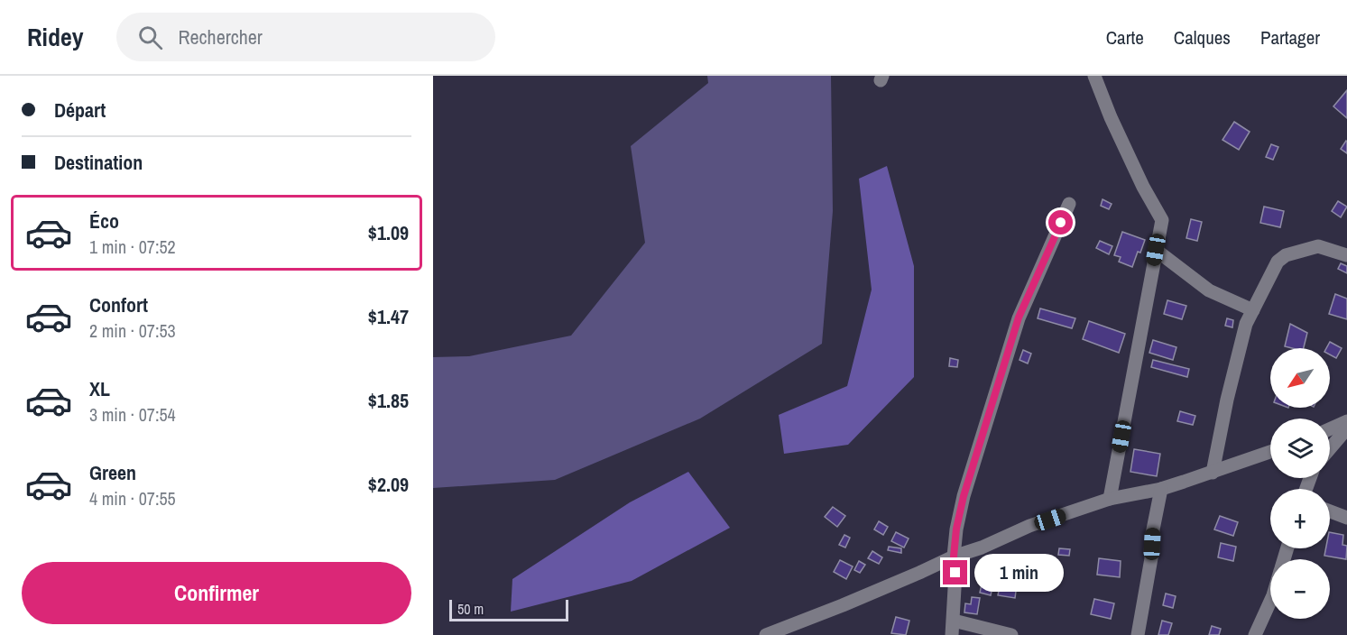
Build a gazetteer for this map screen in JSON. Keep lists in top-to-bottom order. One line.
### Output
{"scale_bar":"50 m","north":"bottom left","page":{"header":"Ridey","search":"Rechercher","nav":["Carte","Calques","Partager"],"banner":["Départ","Destination"],"list":[{"name":"Éco","note":"1 min · 07:52","value":"$1.09"},{"name":"Confort","note":"2 min · 07:53","value":"$1.47"},{"name":"XL","note":"3 min · 07:54","value":"$1.85"},{"name":"Green","note":"4 min · 07:55","value":"$2.09"}],"map_buttons":["+","−"],"buttons":"Confirmer","bubble":"1 min","scale":"50 m"}}
